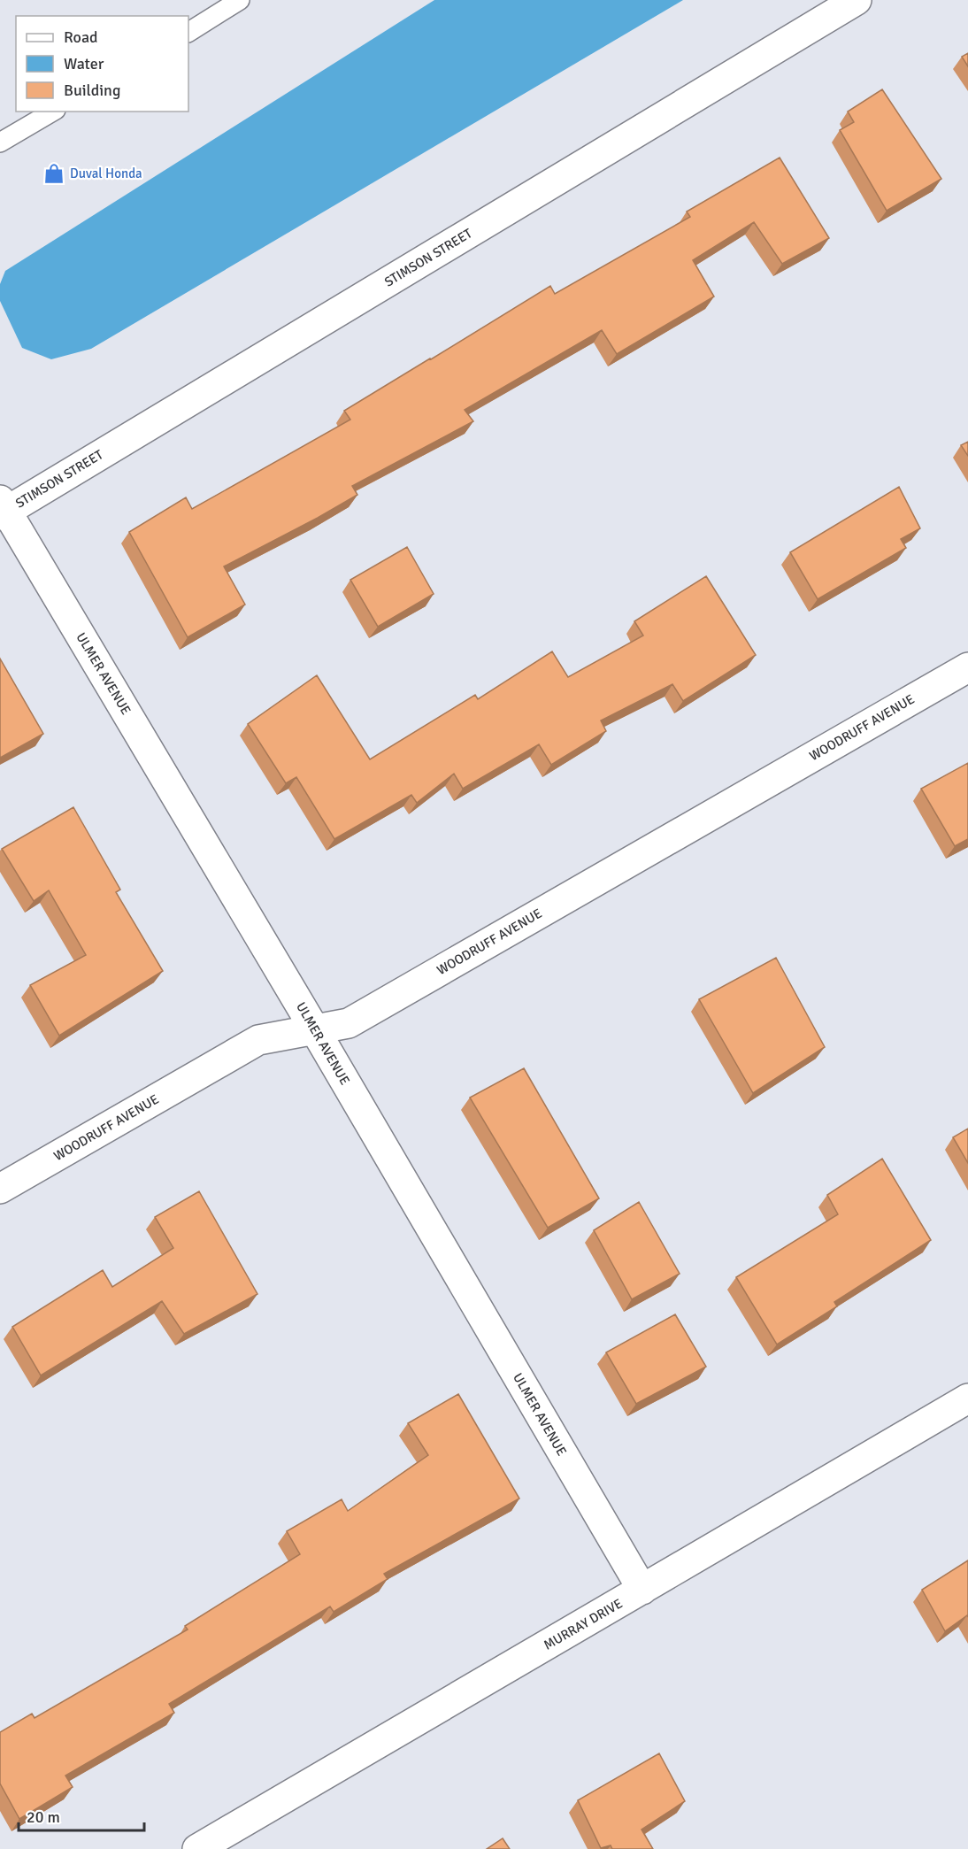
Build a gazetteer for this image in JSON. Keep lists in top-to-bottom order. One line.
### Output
{"streets":{"street":["STIMSON STREET","ULMER AVENUE","WOODRUFF AVENUE","MURRAY DRIVE"]},"crossings":[["STIMSON STREET","ULMER AVENUE"],["ULMER AVENUE","WOODRUFF AVENUE"],["ULMER AVENUE","MURRAY DRIVE"]],"places":{"shop":["Duval Honda"]},"legend":["Road","Water","Building"],"scale_bar":"20 m"}
